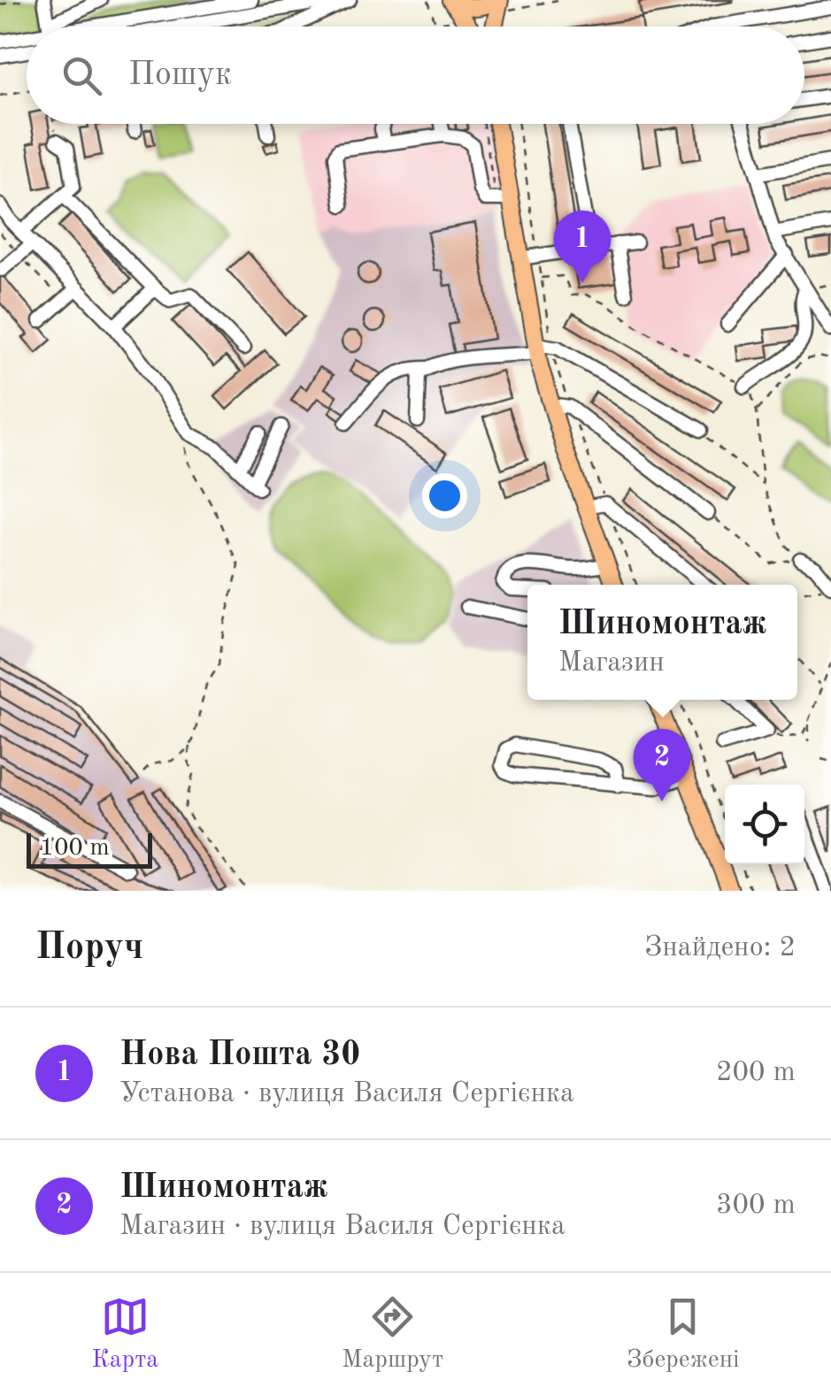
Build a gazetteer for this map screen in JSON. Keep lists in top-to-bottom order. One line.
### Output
{"scale_bar":"100 m","page":{"search":"Пошук","pins":["1","2"],"popup":["Шиномонтаж","Магазин"],"scale":"100 m","heading":["Поруч","Знайдено: 2"],"list":[{"mark":"1","name":"Нова Пошта 30","note":"Установа · вулиця Василя Сергієнка","value":"200 m"},{"mark":"2","name":"Шиномонтаж","note":"Магазин · вулиця Василя Сергієнка","value":"300 m"}],"nav":["Карта","Маршрут","Збережені"]}}
